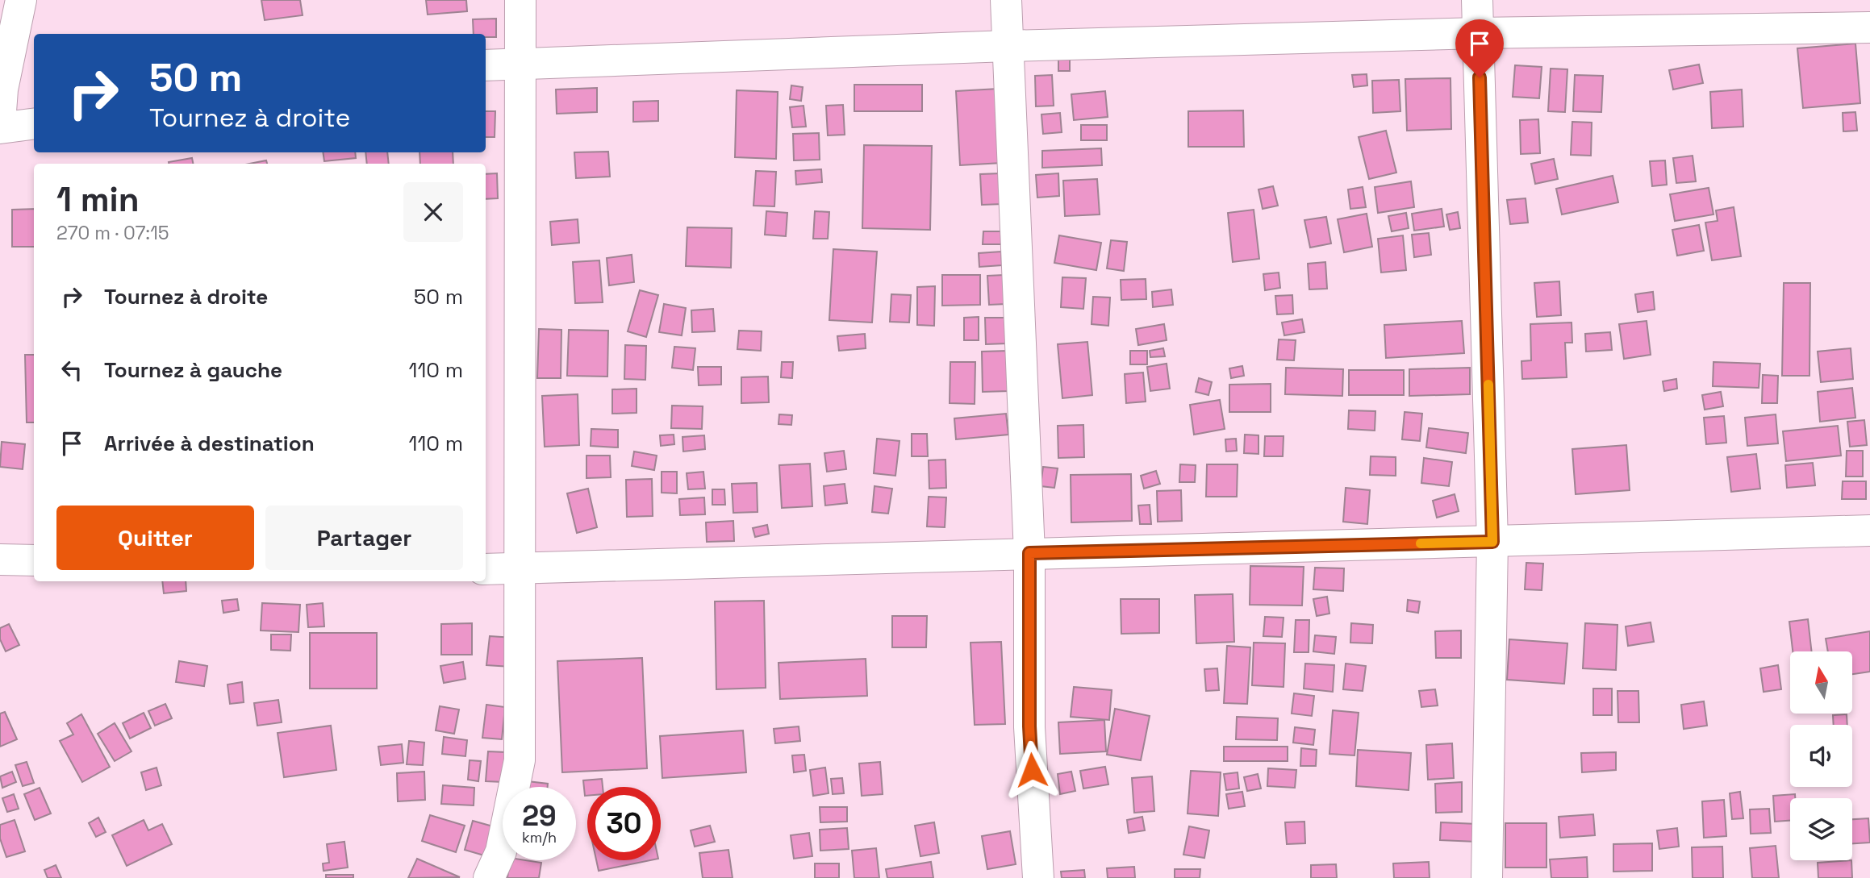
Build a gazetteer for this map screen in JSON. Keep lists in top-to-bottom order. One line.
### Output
{"north":"top","page":{"turn":["50 m","Tournez à droite"],"heading":["1 min","270 m · 07:15"],"list":[{"name":"Tournez à droite","value":"50 m"},{"name":"Tournez à gauche","value":"110 m"},{"name":"Arrivée à destination","value":"110 m"}],"buttons":["Quitter","Partager"],"speed":"29 km/h","limit":"30"}}
